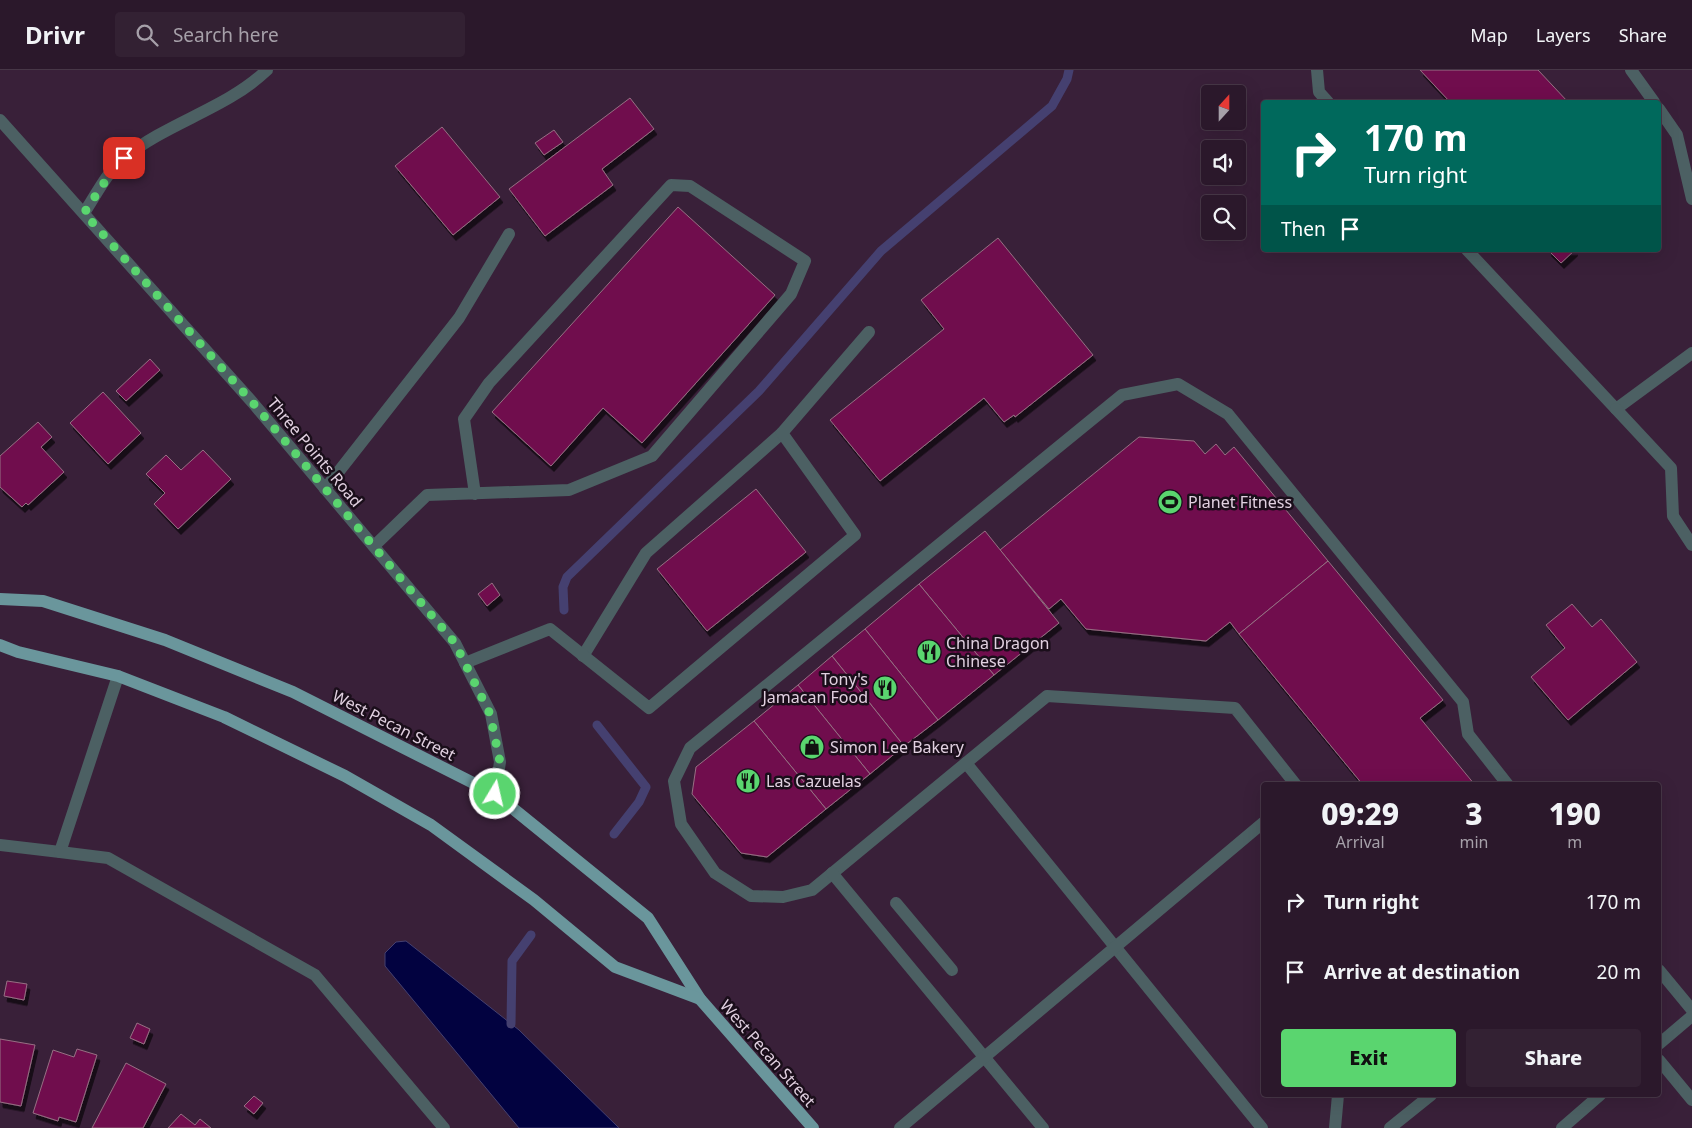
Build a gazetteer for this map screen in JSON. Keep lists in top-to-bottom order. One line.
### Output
{"streets":{"main road":["West Pecan Street"],"street":["Three Points Road"]},"crossings":[["Three Points Road","West Pecan Street"]],"places":{"sports":["Planet Fitness"],"restaurant":["China Dragon Chinese","Tony's Jamacan Food","Las Cazuelas"],"shop":["Simon Lee Bakery"]},"north":"top","page":{"header":"Drivr","search":"Search here","nav":["Map","Layers","Share"],"turn":["170 m","Turn right"],"then":"Then","eta":["09:29","Arrival","3","min","190","m"],"list":[{"name":"Turn right","value":"170 m"},{"name":"Arrive at destination","value":"20 m"}],"buttons":["Exit","Share"]}}
